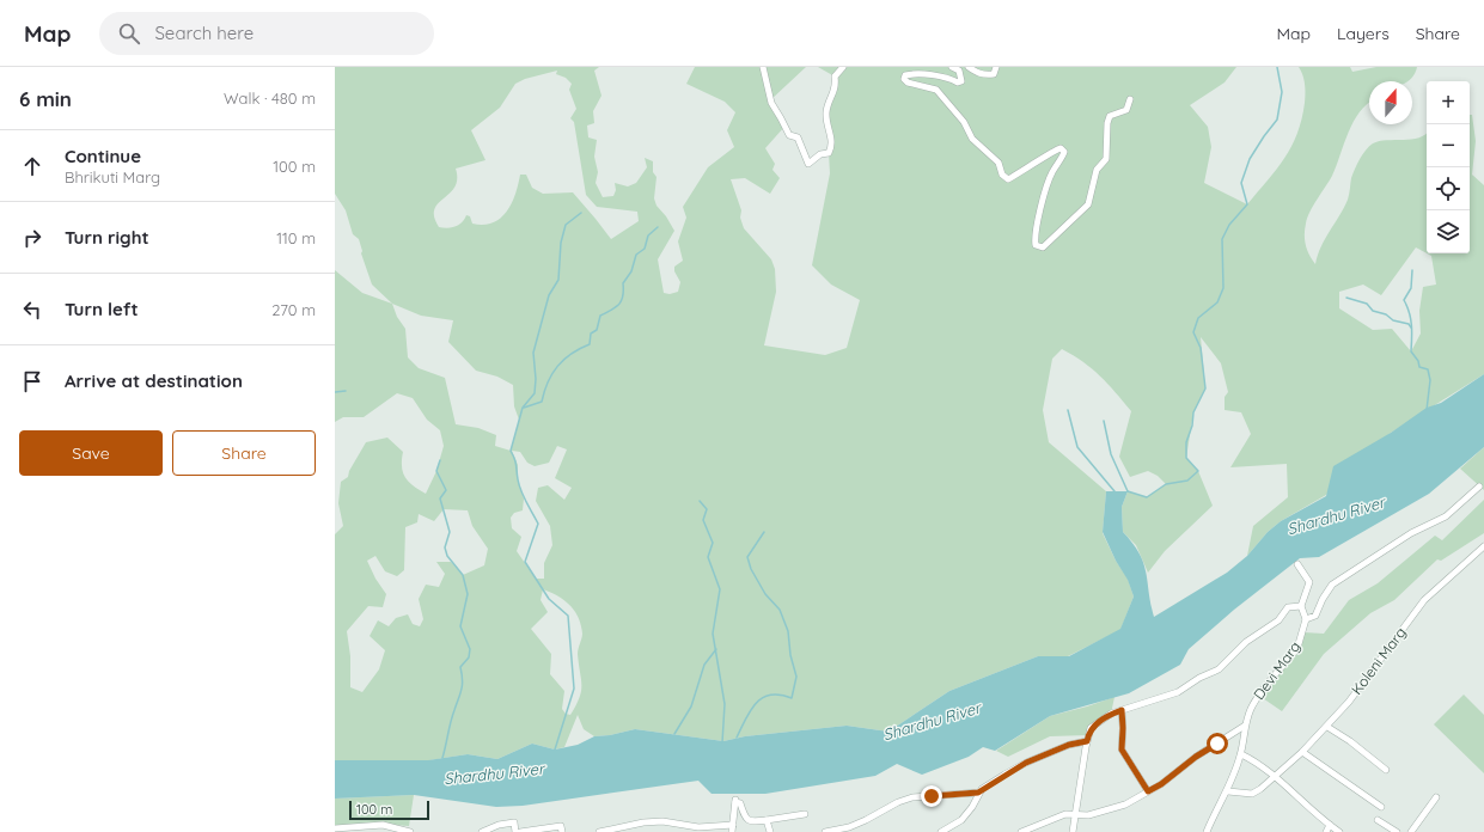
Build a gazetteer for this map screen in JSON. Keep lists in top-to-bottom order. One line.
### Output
{"streets":{"street":["Koleni Marg","Devi Marg"]},"crossings":[["Koleni Marg","Devi Marg"]],"water":["Shardhu River"],"scale_bar":"100 m","north":"top","page":{"header":"Map","search":"Search here","nav":["Map","Layers","Share"],"heading":["6 min","Walk · 480 m"],"map_buttons":["+","−"],"list":[["Continue","Bhrikuti Marg","100 m"],["Turn right","110 m"],["Turn left","270 m"],"Arrive at destination"],"buttons":["Save","Share"],"scale":"100 m"}}
